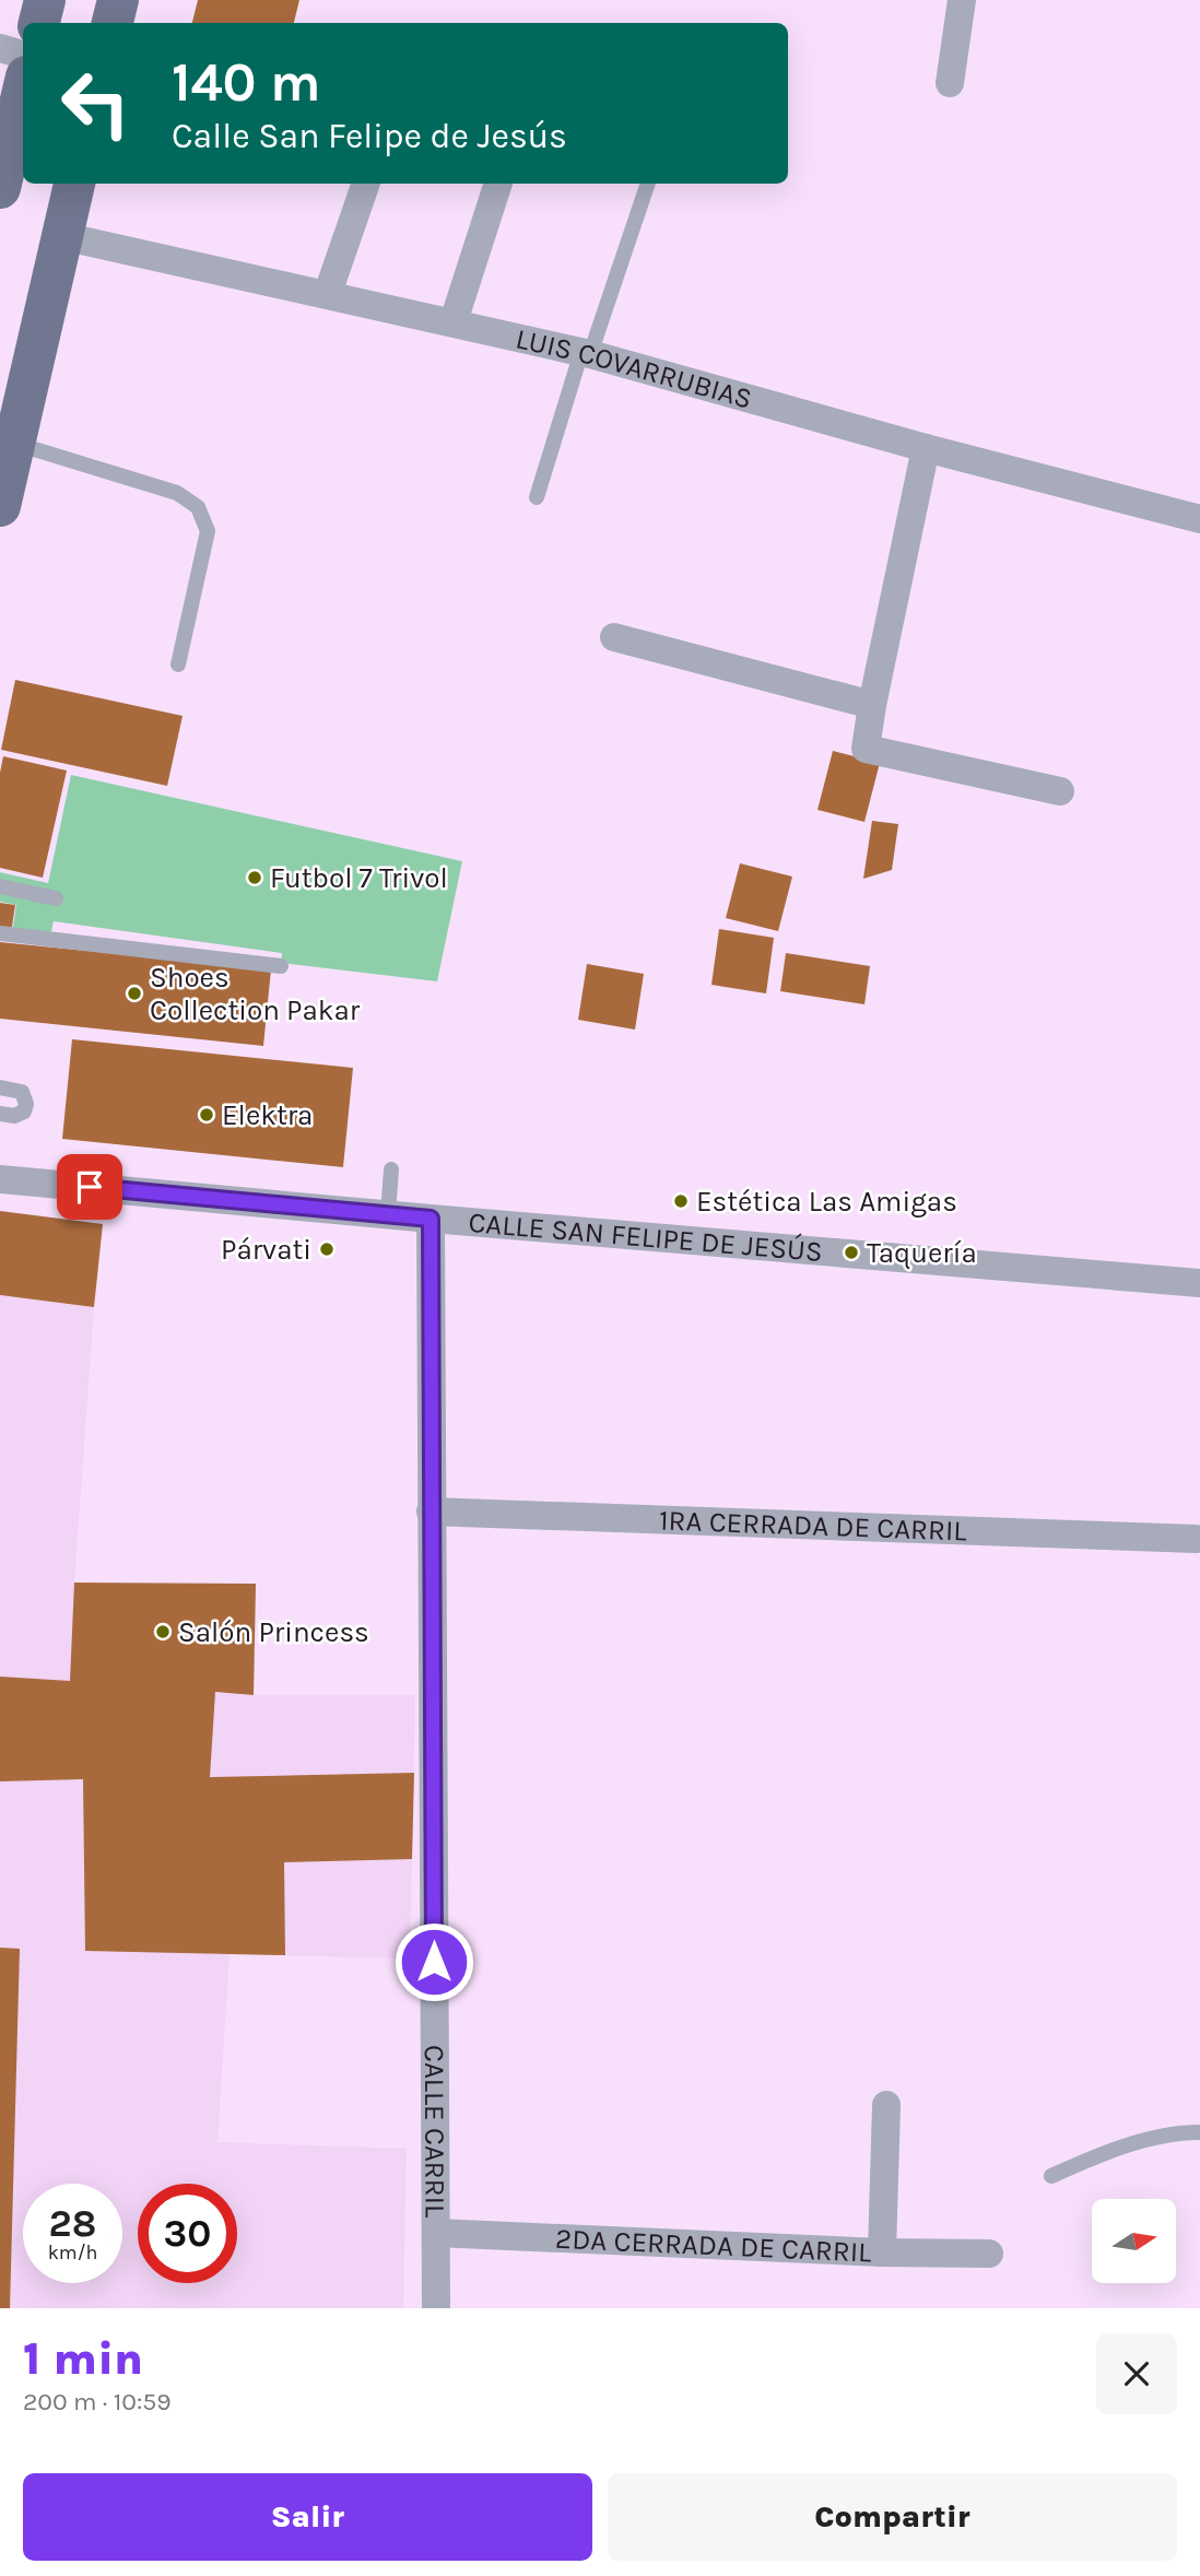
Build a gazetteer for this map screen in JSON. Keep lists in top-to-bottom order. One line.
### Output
{"streets":{"street":["LUIS COVARRUBIAS","CALLE SAN FELIPE DE JESÚS","1RA CERRADA DE CARRIL","CALLE CARRIL","2DA CERRADA DE CARRIL"]},"crossings":[["CALLE SAN FELIPE DE JESÚS","CALLE CARRIL"],["1RA CERRADA DE CARRIL","CALLE CARRIL"],["CALLE CARRIL","2DA CERRADA DE CARRIL"]],"places":["Futbol 7 Trivol","Shoes Collection Pakar","Elektra","Estética Las Amigas","Párvati","Taquería","Salón Princess"],"north":"right","page":{"turn":["140 m","Calle San Felipe de Jesús"],"speed":"28 km/h","limit":"30","heading":["1 min","200 m · 10:59"],"buttons":["Salir","Compartir"]}}
